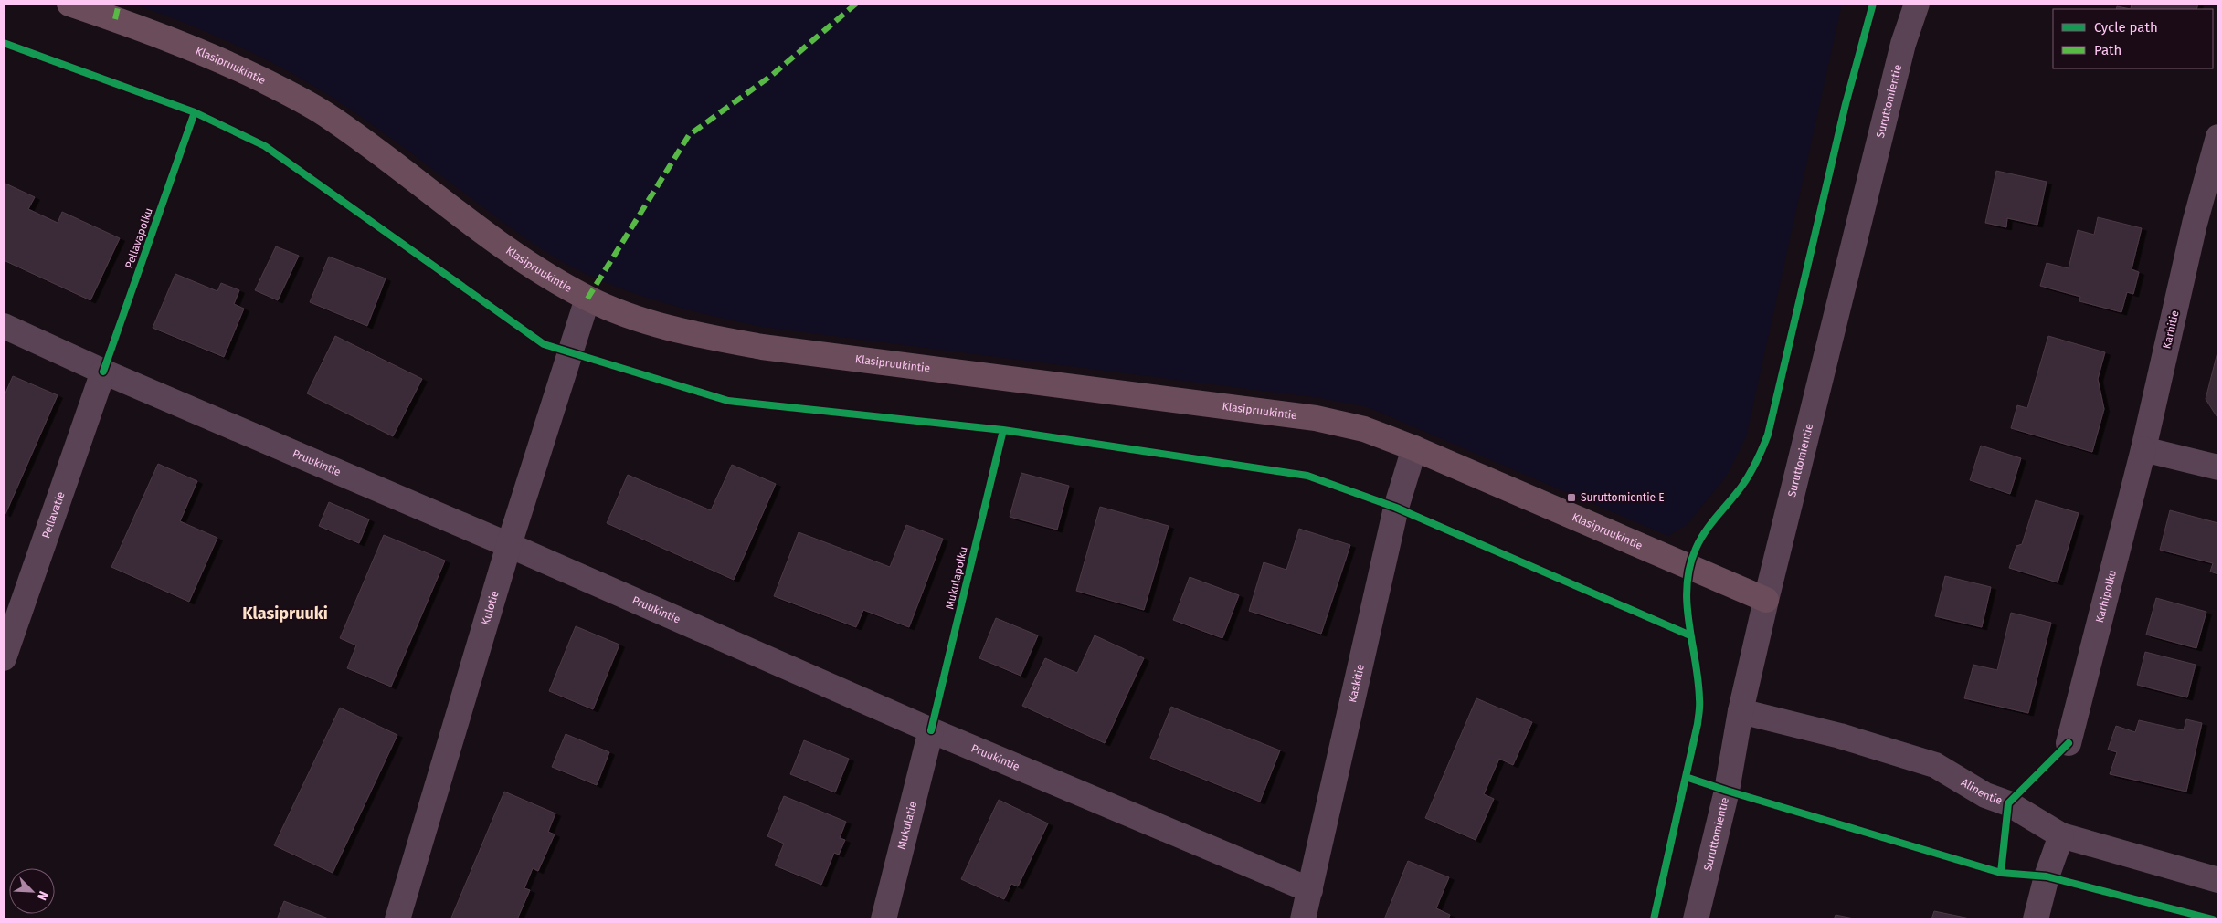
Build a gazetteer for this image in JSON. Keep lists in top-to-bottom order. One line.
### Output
{"streets":{"main road":["Klasipruukintie"],"street":["Suruttomientie","Karhitie","Pruukintie","Pellavatie","Karhipolku","Kulotie","Kaskitie","Alinentie","Mukulatie"],"cycle path":["Pellavapolku","Mukulapolku"]},"crossings":[["Klasipruukintie","Suruttomientie"],["Klasipruukintie","Kulotie"],["Klasipruukintie","Kaskitie"],["Suruttomientie","Alinentie"],["Karhitie","Karhipolku"],["Pruukintie","Pellavatie"],["Pruukintie","Kulotie"],["Pruukintie","Kaskitie"],["Pruukintie","Mukulatie"]],"districts":["Klasipruuki"],"places":{"transit":["Suruttomientie E"]},"legend":["Cycle path","Path"],"north":"bottom right"}
